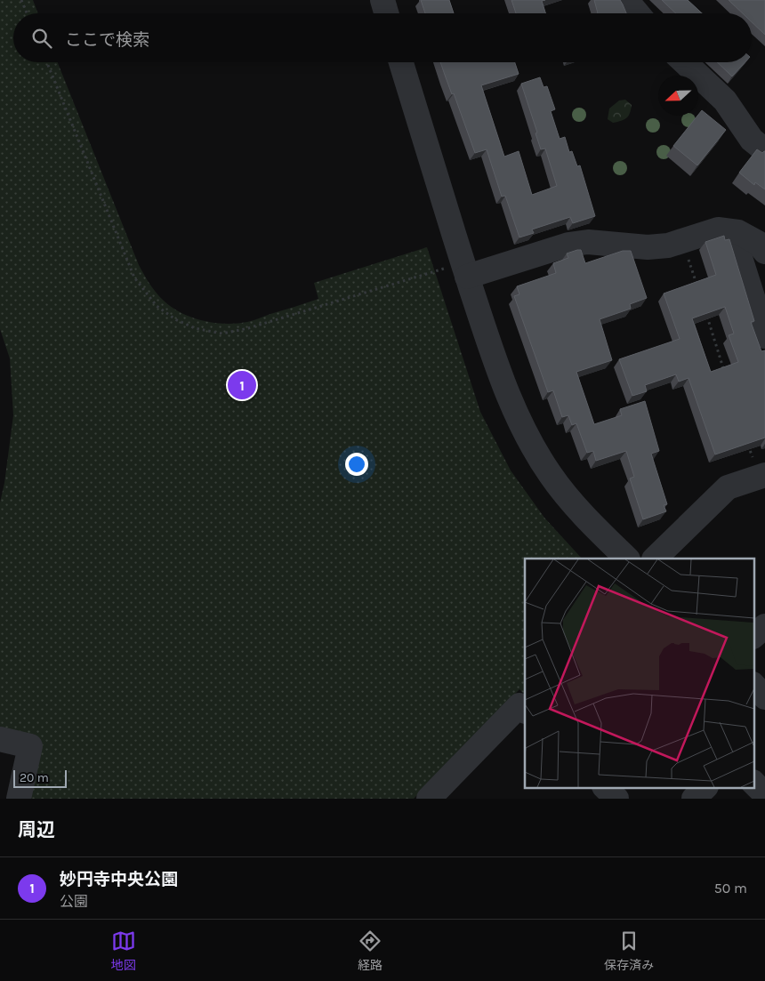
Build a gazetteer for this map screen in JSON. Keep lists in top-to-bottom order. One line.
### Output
{"scale_bar":"20 m","north":"left","page":{"search":"ここで検索","pins":"1","scale":"20 m","heading":"周辺","list":[{"mark":"1","name":"妙円寺中央公園","note":"公園","value":"50 m"}],"nav":["地図","経路","保存済み"]}}
